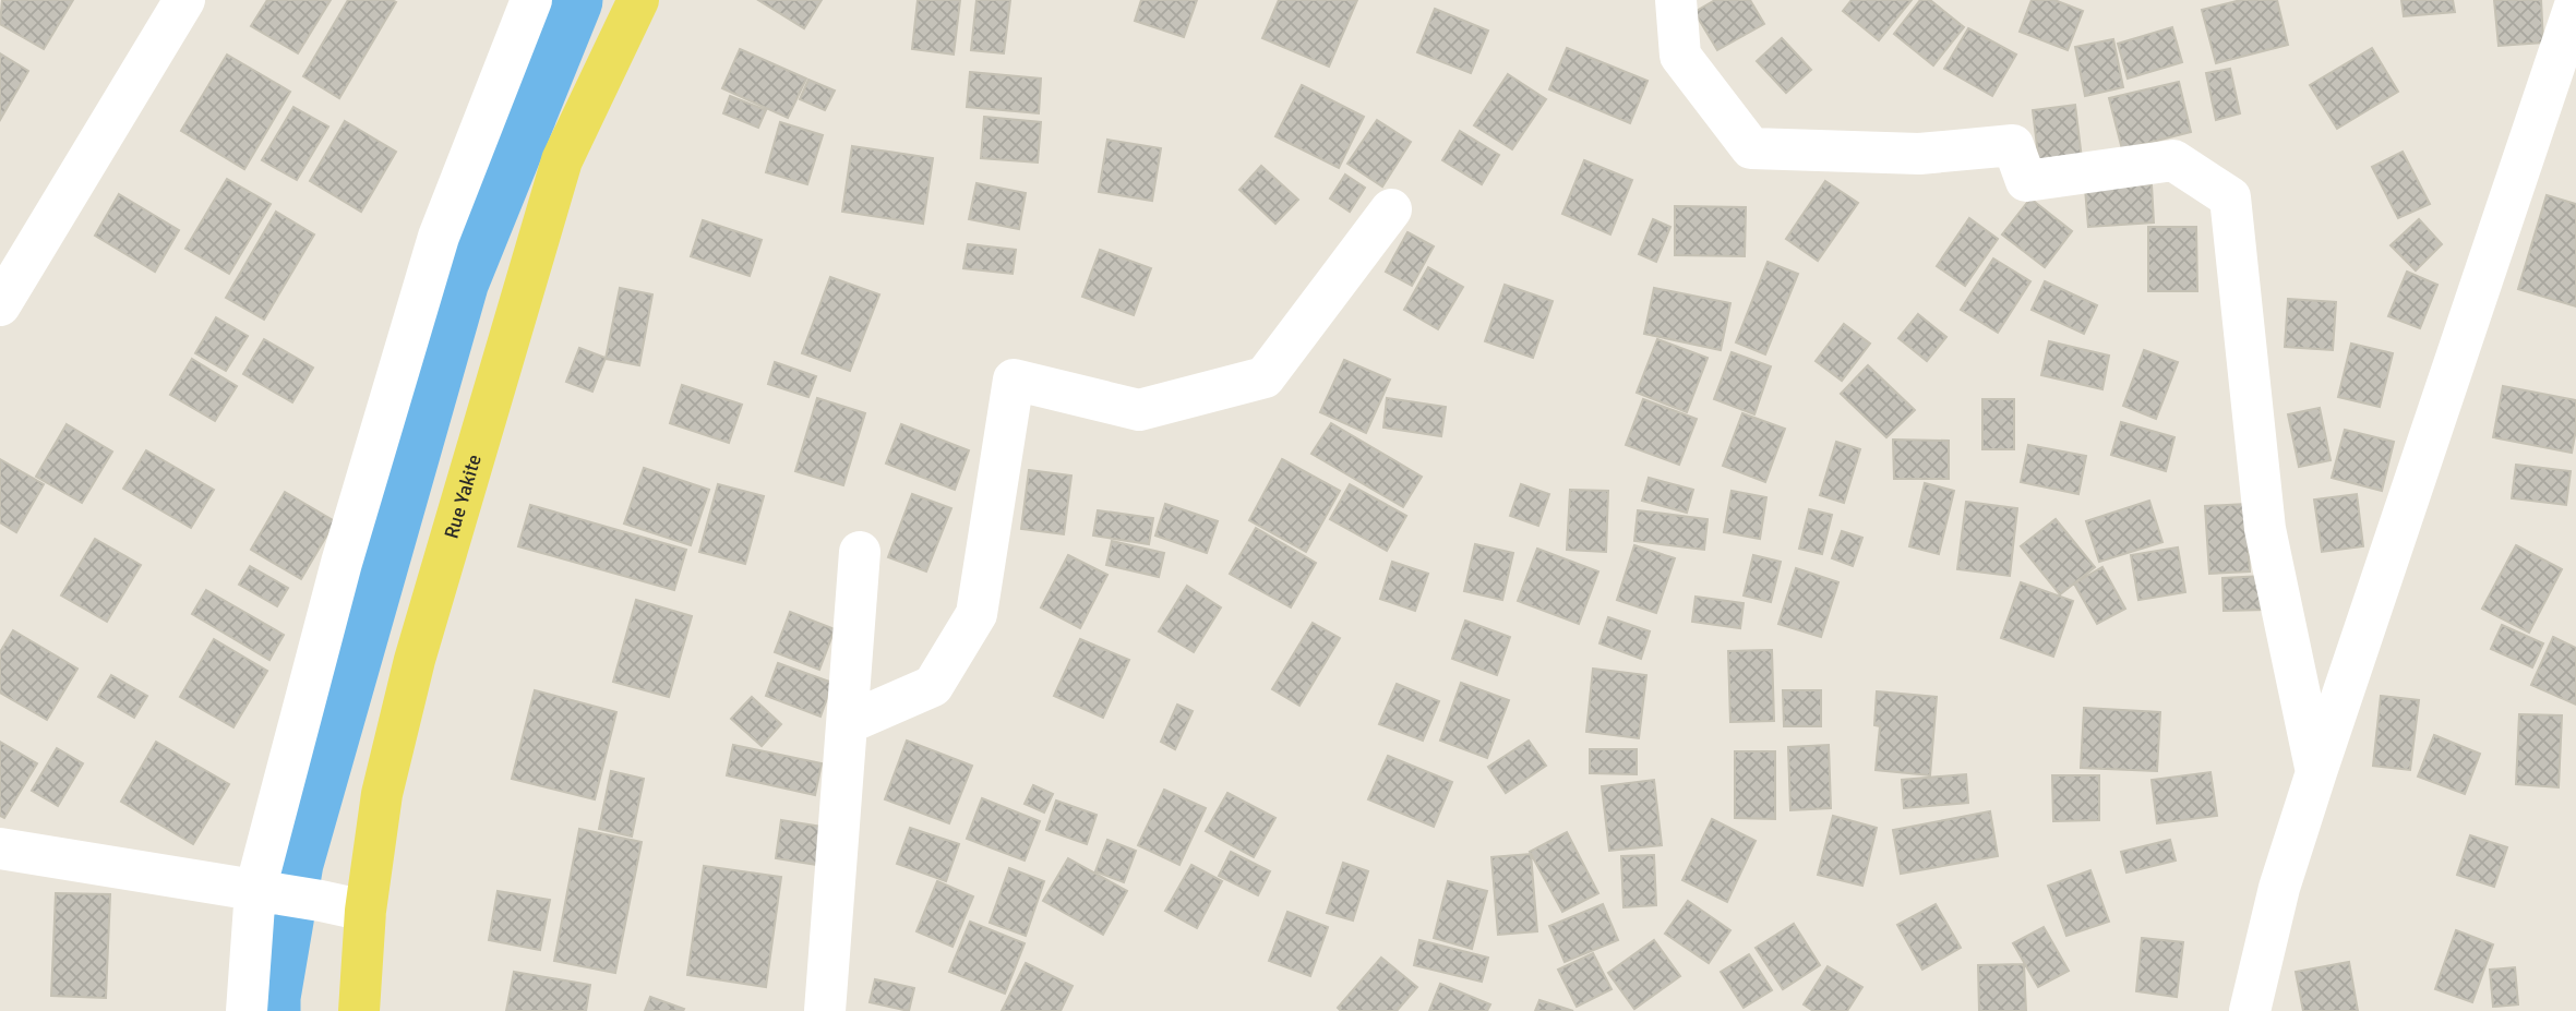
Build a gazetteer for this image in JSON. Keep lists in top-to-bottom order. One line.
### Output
{"streets":{"main road":["Rue Yakite"]}}
